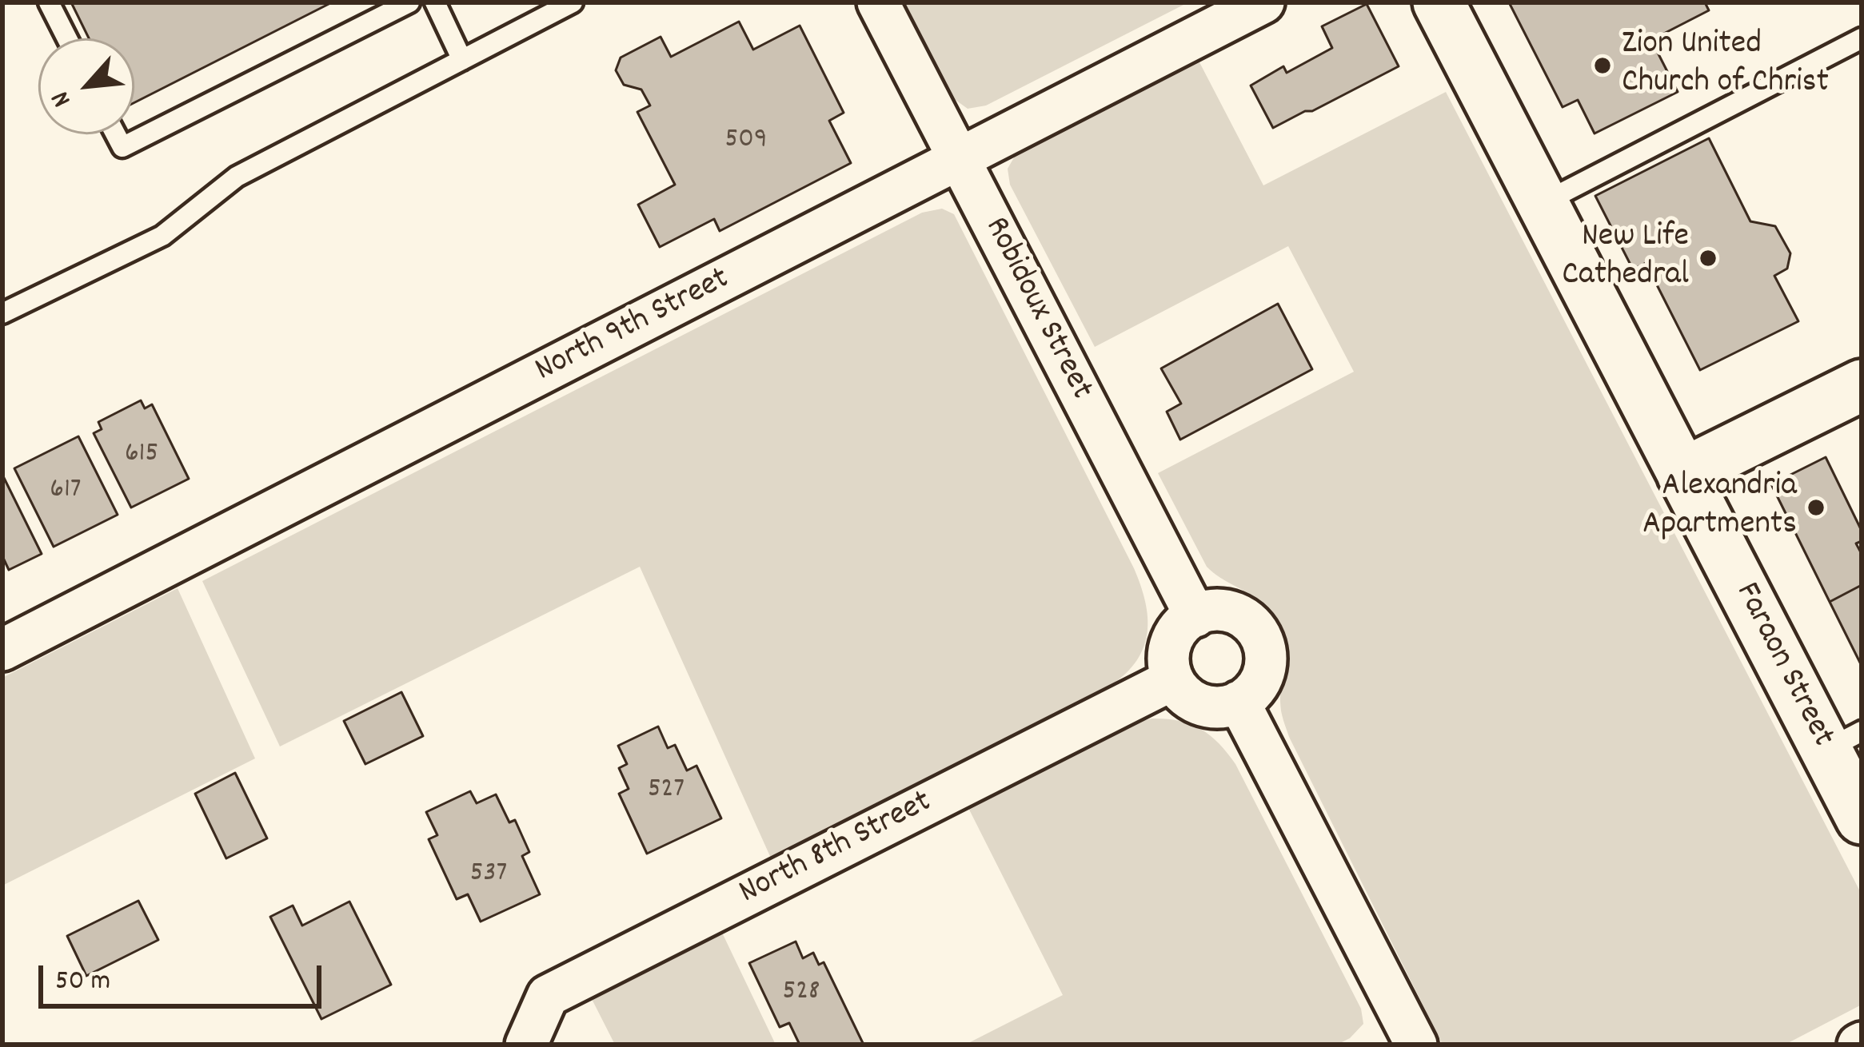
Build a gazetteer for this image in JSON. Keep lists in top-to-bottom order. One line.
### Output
{"streets":{"street":["Robidoux Street","North 9th Street","Faraon Street","North 8th Street"]},"crossings":[["Robidoux Street","North 9th Street"],["Robidoux Street","North 8th Street"]],"places":["Zion United Church of Christ","New Life Cathedral","Alexandria Apartments"],"house_numbers":["509","615","617","527","537","528"],"scale_bar":"50 m","north":"bottom left"}
